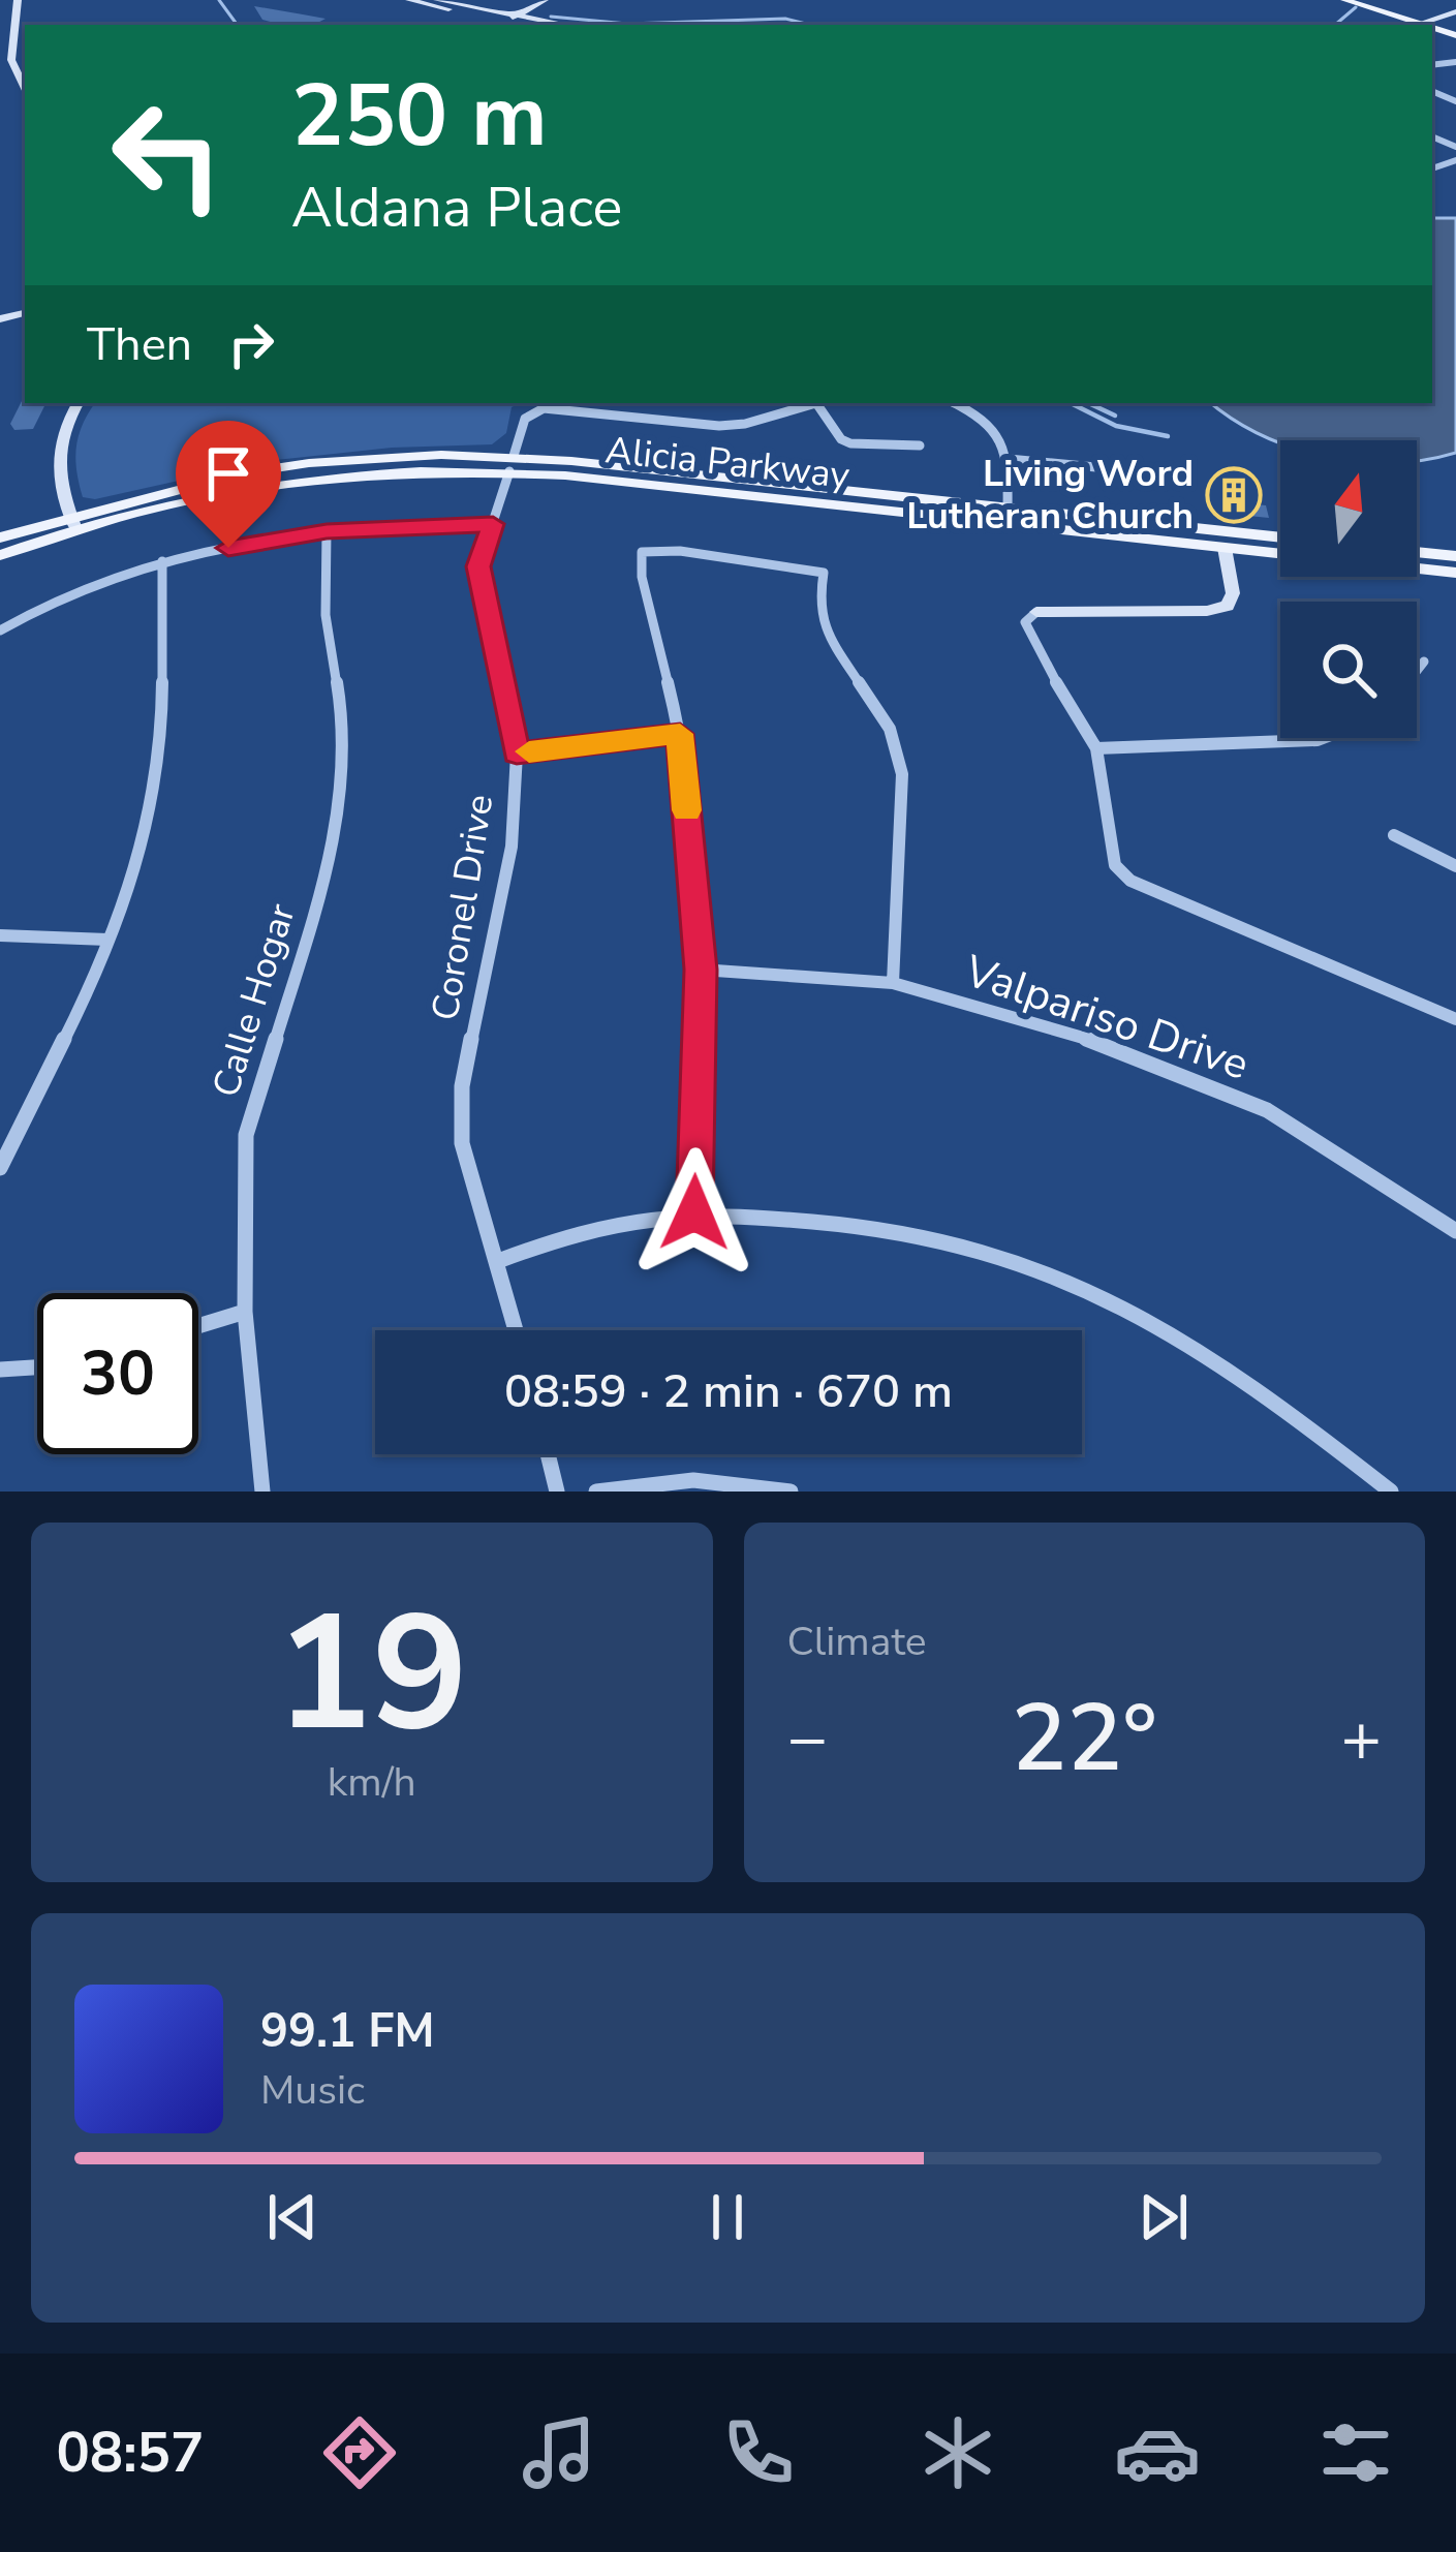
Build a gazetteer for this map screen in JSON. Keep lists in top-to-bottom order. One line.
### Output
{"streets":{"main road":["Alicia Parkway"],"street":["Coronel Drive","Calle Hogar","Valpariso Drive"]},"crossings":[["Alicia Parkway","Coronel Drive"]],"places":{"building":["Living Word Lutheran Church"]},"north":"top","page":{"turn":["250 m","Aldana Place"],"then":"Then","limit":"30","trip":"08:59 · 2 min · 670 m","tile":[["19","km/h"],"Climate"],"heat":["−","22°","+"],"song":["99.1 FM","Music"],"tabs":"08:57"}}
